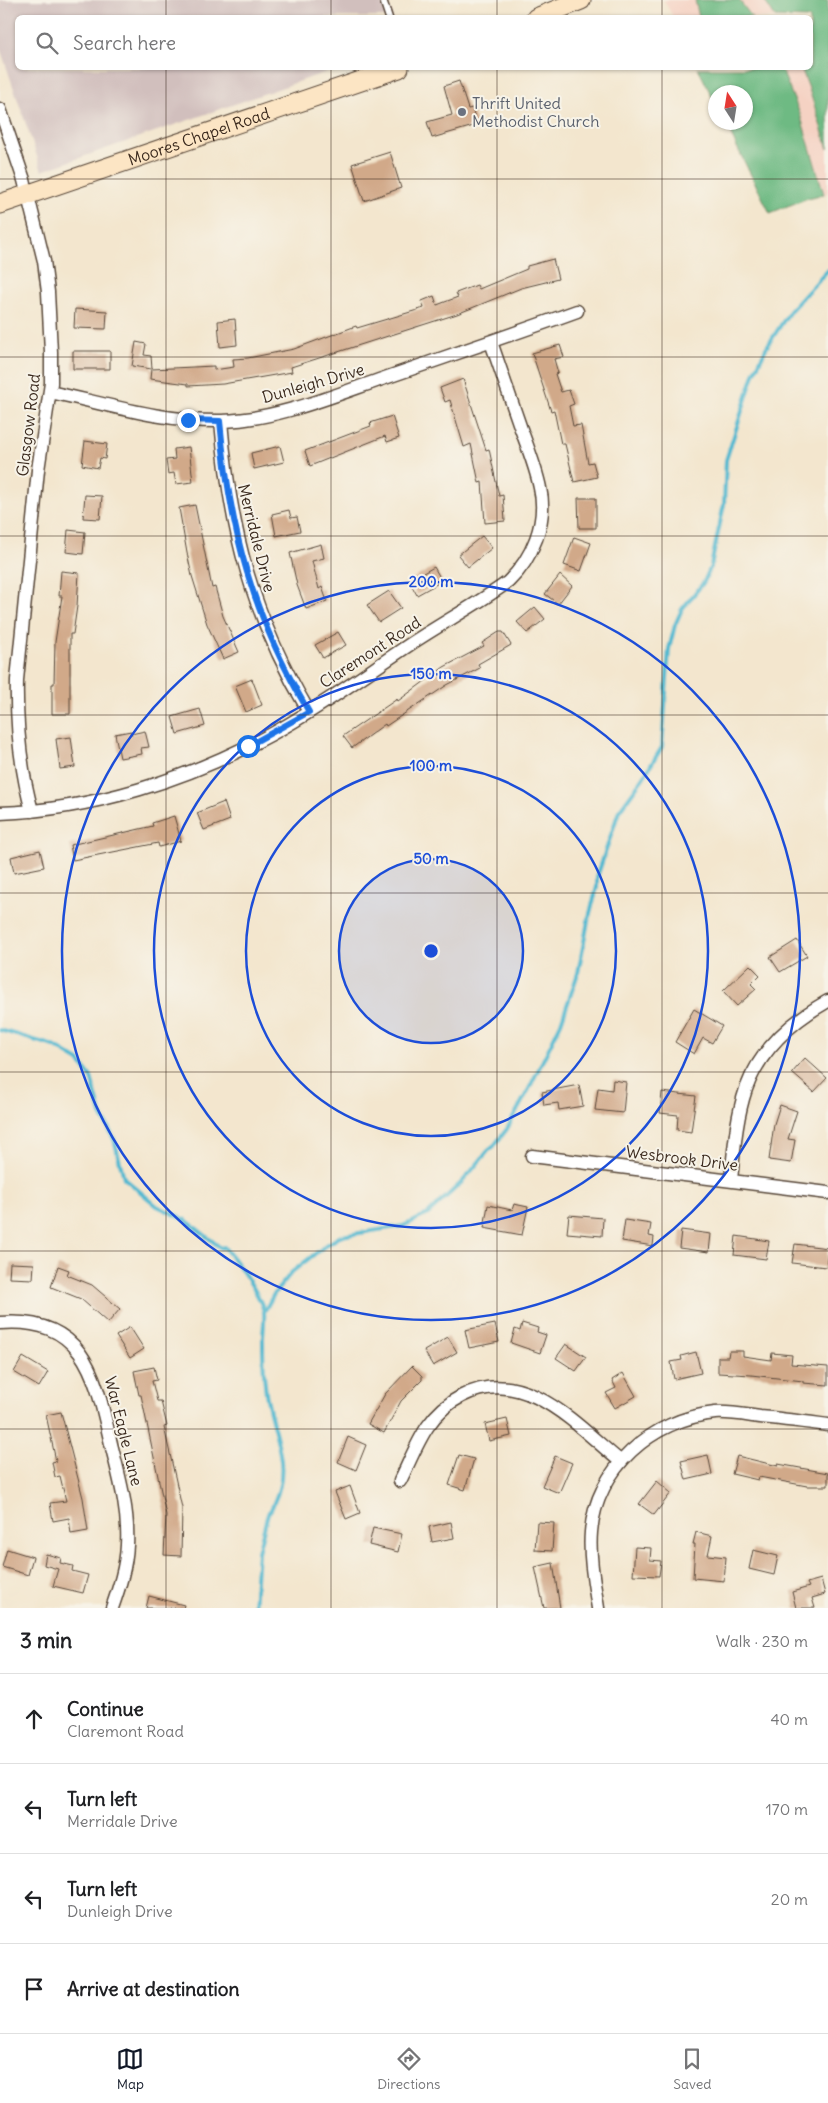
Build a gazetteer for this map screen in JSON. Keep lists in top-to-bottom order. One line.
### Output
{"streets":{"main road":["Moores Chapel Road"],"street":["Dunleigh Drive","Glasgow Road","Merridale Drive","Claremont Road","Wesbrook Drive","War Eagle Lane"]},"crossings":[["Moores Chapel Road","Glasgow Road"],["Dunleigh Drive","Glasgow Road"],["Dunleigh Drive","Merridale Drive"],["Dunleigh Drive","Claremont Road"],["Glasgow Road","Claremont Road"],["Merridale Drive","Claremont Road"]],"places":["Thrift United Methodist Church"],"north":"top","page":{"search":"Search here","heading":["3 min","Walk · 230 m"],"list":[["Continue","Claremont Road","40 m"],["Turn left","Merridale Drive","170 m"],["Turn left","Dunleigh Drive","20 m"],"Arrive at destination"],"nav":["Map","Directions","Saved"]},"rings":["200 m","150 m","100 m","50 m"]}
